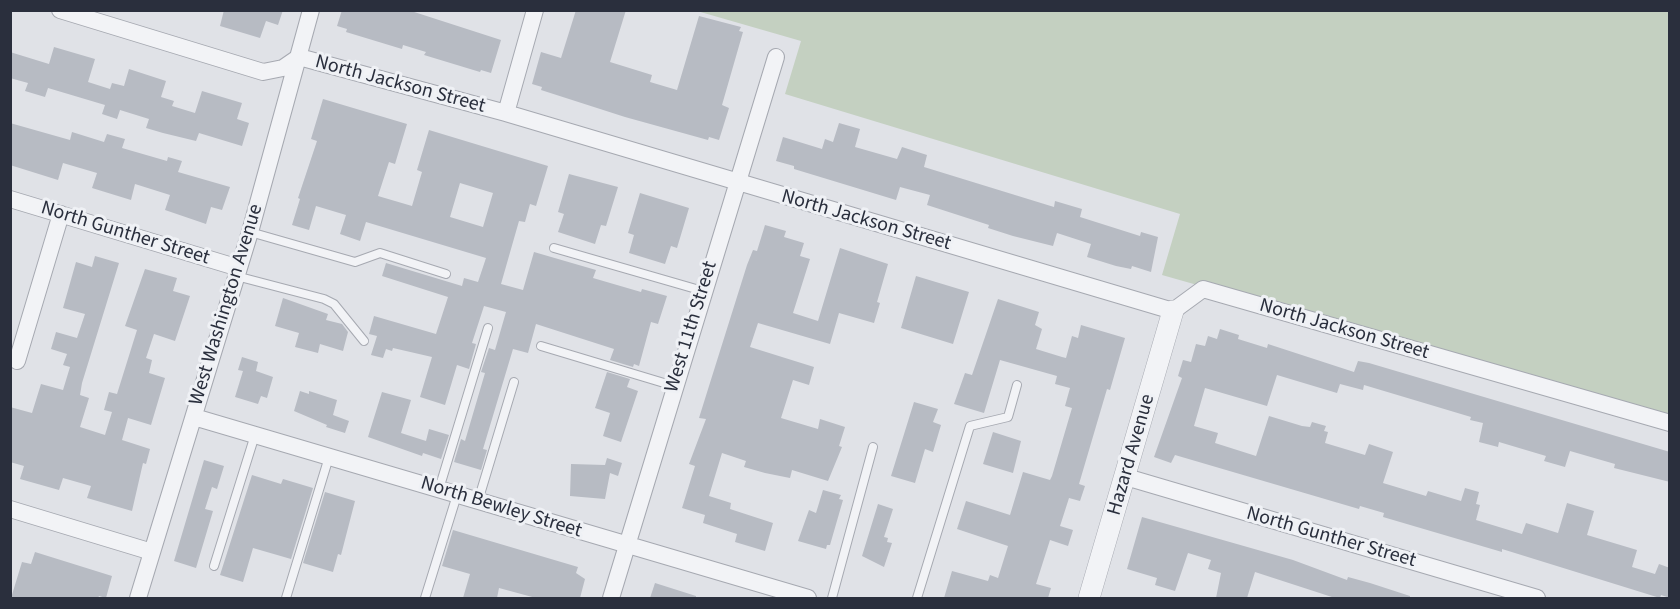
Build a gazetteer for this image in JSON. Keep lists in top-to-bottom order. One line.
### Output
{"streets":{"street":["North Jackson Street","North Gunther Street","West Washington Avenue","West 11th Street","Hazard Avenue","North Bewley Street"]},"crossings":[["North Jackson Street","West Washington Avenue"],["North Jackson Street","West 11th Street"],["North Jackson Street","Hazard Avenue"],["North Gunther Street","West Washington Avenue"],["North Gunther Street","Hazard Avenue"],["West Washington Avenue","North Bewley Street"],["West 11th Street","North Bewley Street"]]}
